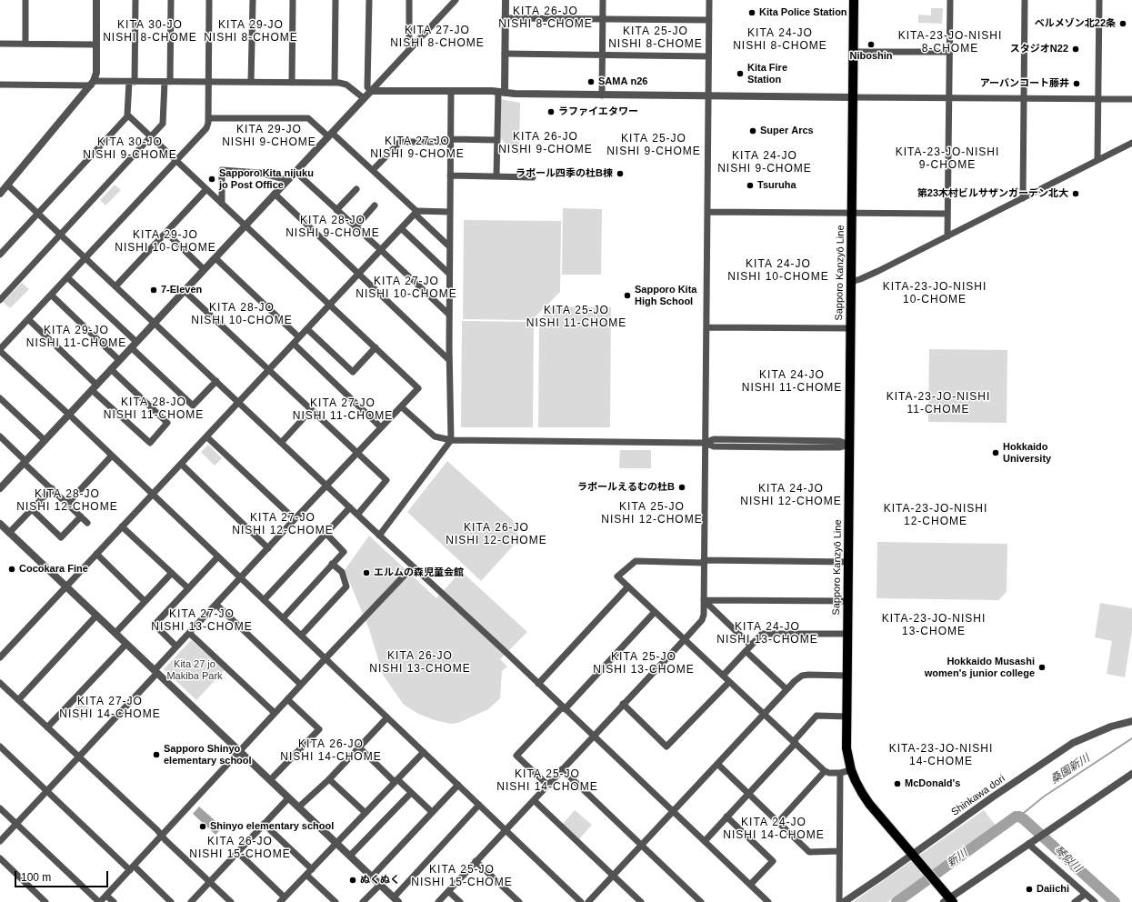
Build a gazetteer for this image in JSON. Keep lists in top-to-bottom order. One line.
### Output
{"streets":{"main road":["Sapporo Kanzyō Line"],"street":["Shinkawa dori"]},"crossings":[["Sapporo Kanzyō Line","Shinkawa dori"]],"districts":["KITA 26-JO NISHI 8-CHOME","KITA 30-JO NISHI 8-CHOME","KITA 29-JO NISHI 8-CHOME","KITA 27-JO NISHI 8-CHOME","KITA 25-JO NISHI 8-CHOME","KITA 24-JO NISHI 8-CHOME","KITA-23-JO-NISHI 8-CHOME","KITA 29-JO NISHI 9-CHOME","KITA 26-JO NISHI 9-CHOME","KITA 25-JO NISHI 9-CHOME","KITA 27-JO NISHI 9-CHOME","KITA 30-JO NISHI 9-CHOME","KITA-23-JO-NISHI 9-CHOME","KITA 24-JO NISHI 9-CHOME","KITA 28-JO NISHI 9-CHOME","KITA 29-JO NISHI 10-CHOME","KITA 24-JO NISHI 10-CHOME","KITA 27-JO NISHI 10-CHOME","KITA-23-JO-NISHI 10-CHOME","KITA 28-JO NISHI 10-CHOME","KITA 25-JO NISHI 11-CHOME","KITA 29-JO NISHI 11-CHOME","KITA 24-JO NISHI 11-CHOME","KITA-23-JO-NISHI 11-CHOME","KITA 28-JO NISHI 11-CHOME","KITA 27-JO NISHI 11-CHOME","KITA 24-JO NISHI 12-CHOME","KITA 28-JO NISHI 12-CHOME","KITA 25-JO NISHI 12-CHOME","KITA-23-JO-NISHI 12-CHOME","KITA 27-JO NISHI 12-CHOME","KITA 26-JO NISHI 12-CHOME","KITA 27-JO NISHI 13-CHOME","KITA-23-JO-NISHI 13-CHOME","KITA 24-JO NISHI 13-CHOME","KITA 26-JO NISHI 13-CHOME","KITA 25-JO NISHI 13-CHOME","KITA 27-JO NISHI 14-CHOME","KITA 26-JO NISHI 14-CHOME","KITA-23-JO-NISHI 14-CHOME","KITA 25-JO NISHI 14-CHOME","KITA 24-JO NISHI 14-CHOME","KITA 26-JO NISHI 15-CHOME","KITA 25-JO NISHI 15-CHOME"],"water":["桑園新川","新川","琴似川"],"parks":["Kita 27 jo Makiba Park"],"places":["Kita Police Station","ベルメゾン北22条","Niboshin","スタジオN22","Kita Fire Station","SAMA n26","アーバンコート藤井","ラファイエタワー","Super Arcs","ラポール四季の杜B棟","Sapporo Kita nijuku jo Post Office","Tsuruha","第23木村ビルサザンガーデン北大","7-Eleven","Sapporo Kita High School","Hokkaido University","ラポールえるむの杜B","Cocokara Fine","エルムの森児童会館","Hokkaido Musashi women's junior college","Sapporo Shinyo elementary school","McDonald's","Shinyo elementary school","ぬくぬく","Daiichi"],"scale_bar":"100 m"}
